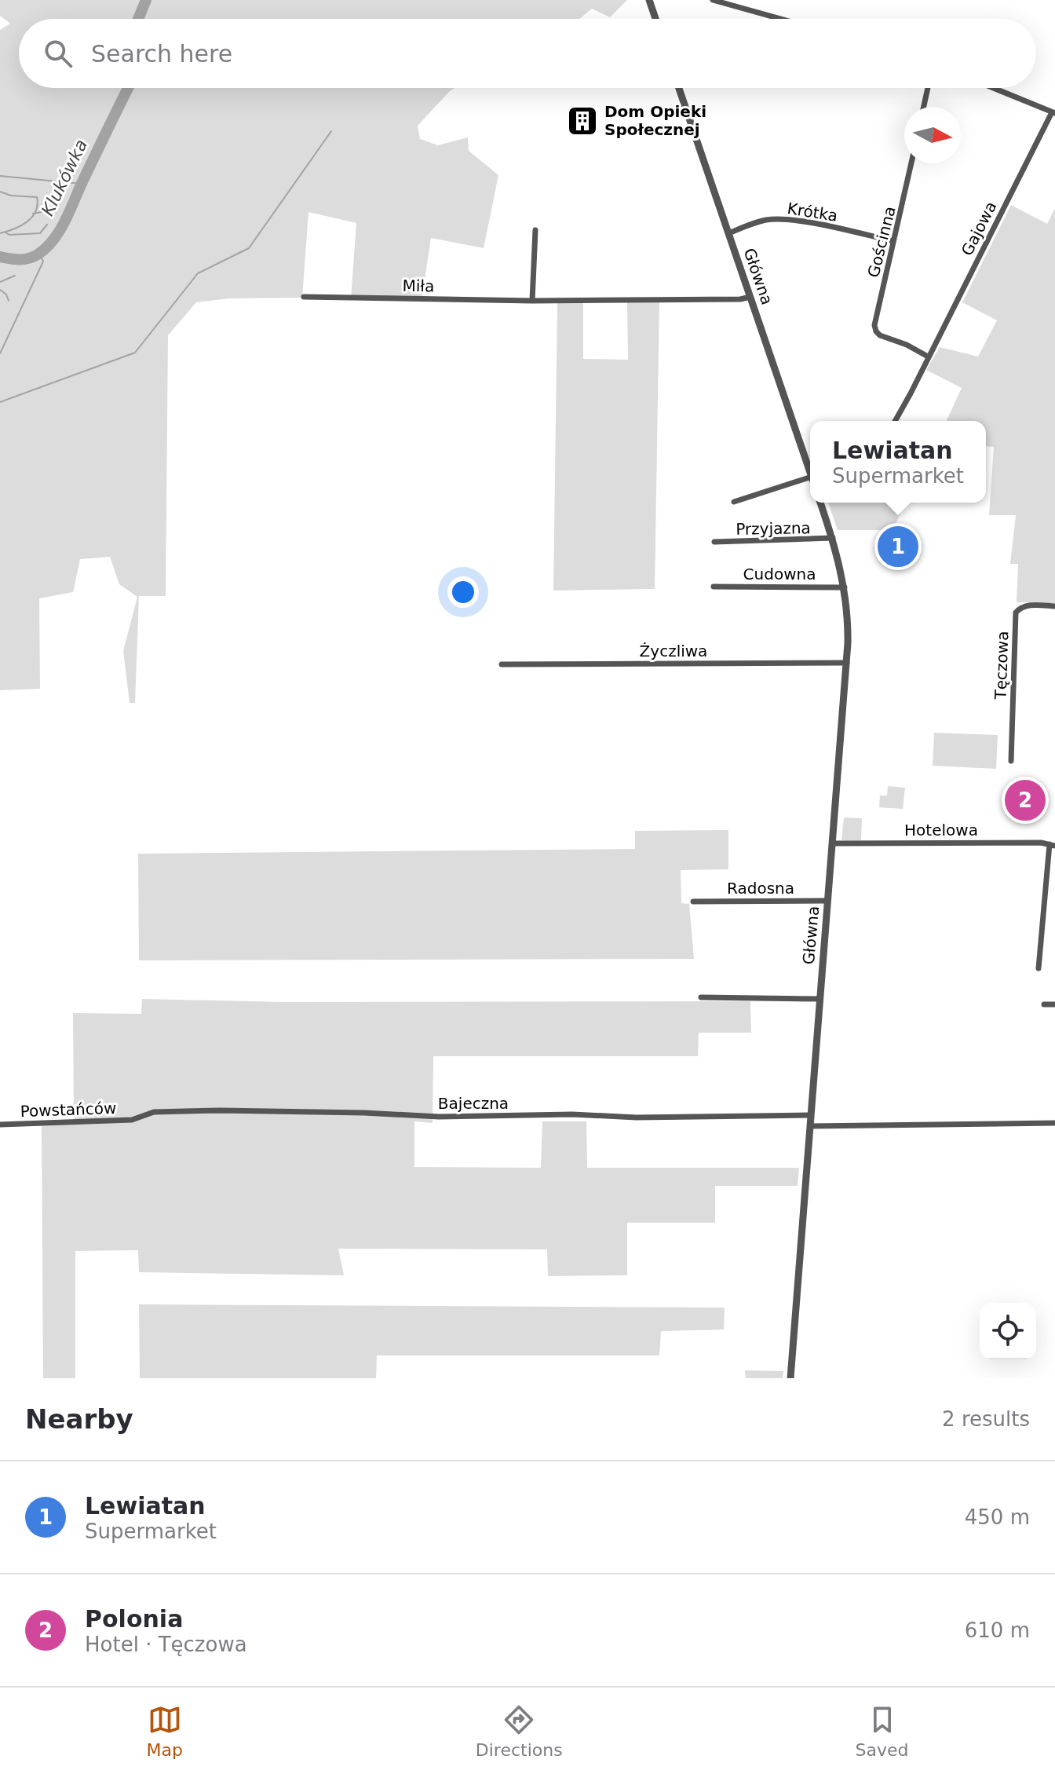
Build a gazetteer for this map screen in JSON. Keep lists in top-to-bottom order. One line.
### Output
{"streets":{"street":["Krótka","Gajowa","Gościnna","Główna","Miła","Przyjazna","Cudowna","Życzliwa","Tęczowa","Hotelowa","Radosna","Bajeczna","Powstańców"]},"crossings":[["Krótka","Gościnna"],["Krótka","Główna"],["Gajowa","Gościnna"],["Główna","Miła"],["Główna","Przyjazna"],["Główna","Cudowna"],["Główna","Życzliwa"],["Główna","Hotelowa"],["Główna","Radosna"],["Główna","Bajeczna"],["Bajeczna","Powstańców"]],"water":["Klukówka"],"places":{"building":["Dom Opieki Społecznej"]},"north":"right","page":{"search":"Search here","popup":["Lewiatan","Supermarket"],"pins":["1","2"],"heading":["Nearby","2 results"],"list":[{"mark":"1","name":"Lewiatan","note":"Supermarket","value":"450 m"},{"mark":"2","name":"Polonia","note":"Hotel · Tęczowa","value":"610 m"}],"nav":["Map","Directions","Saved"]}}
